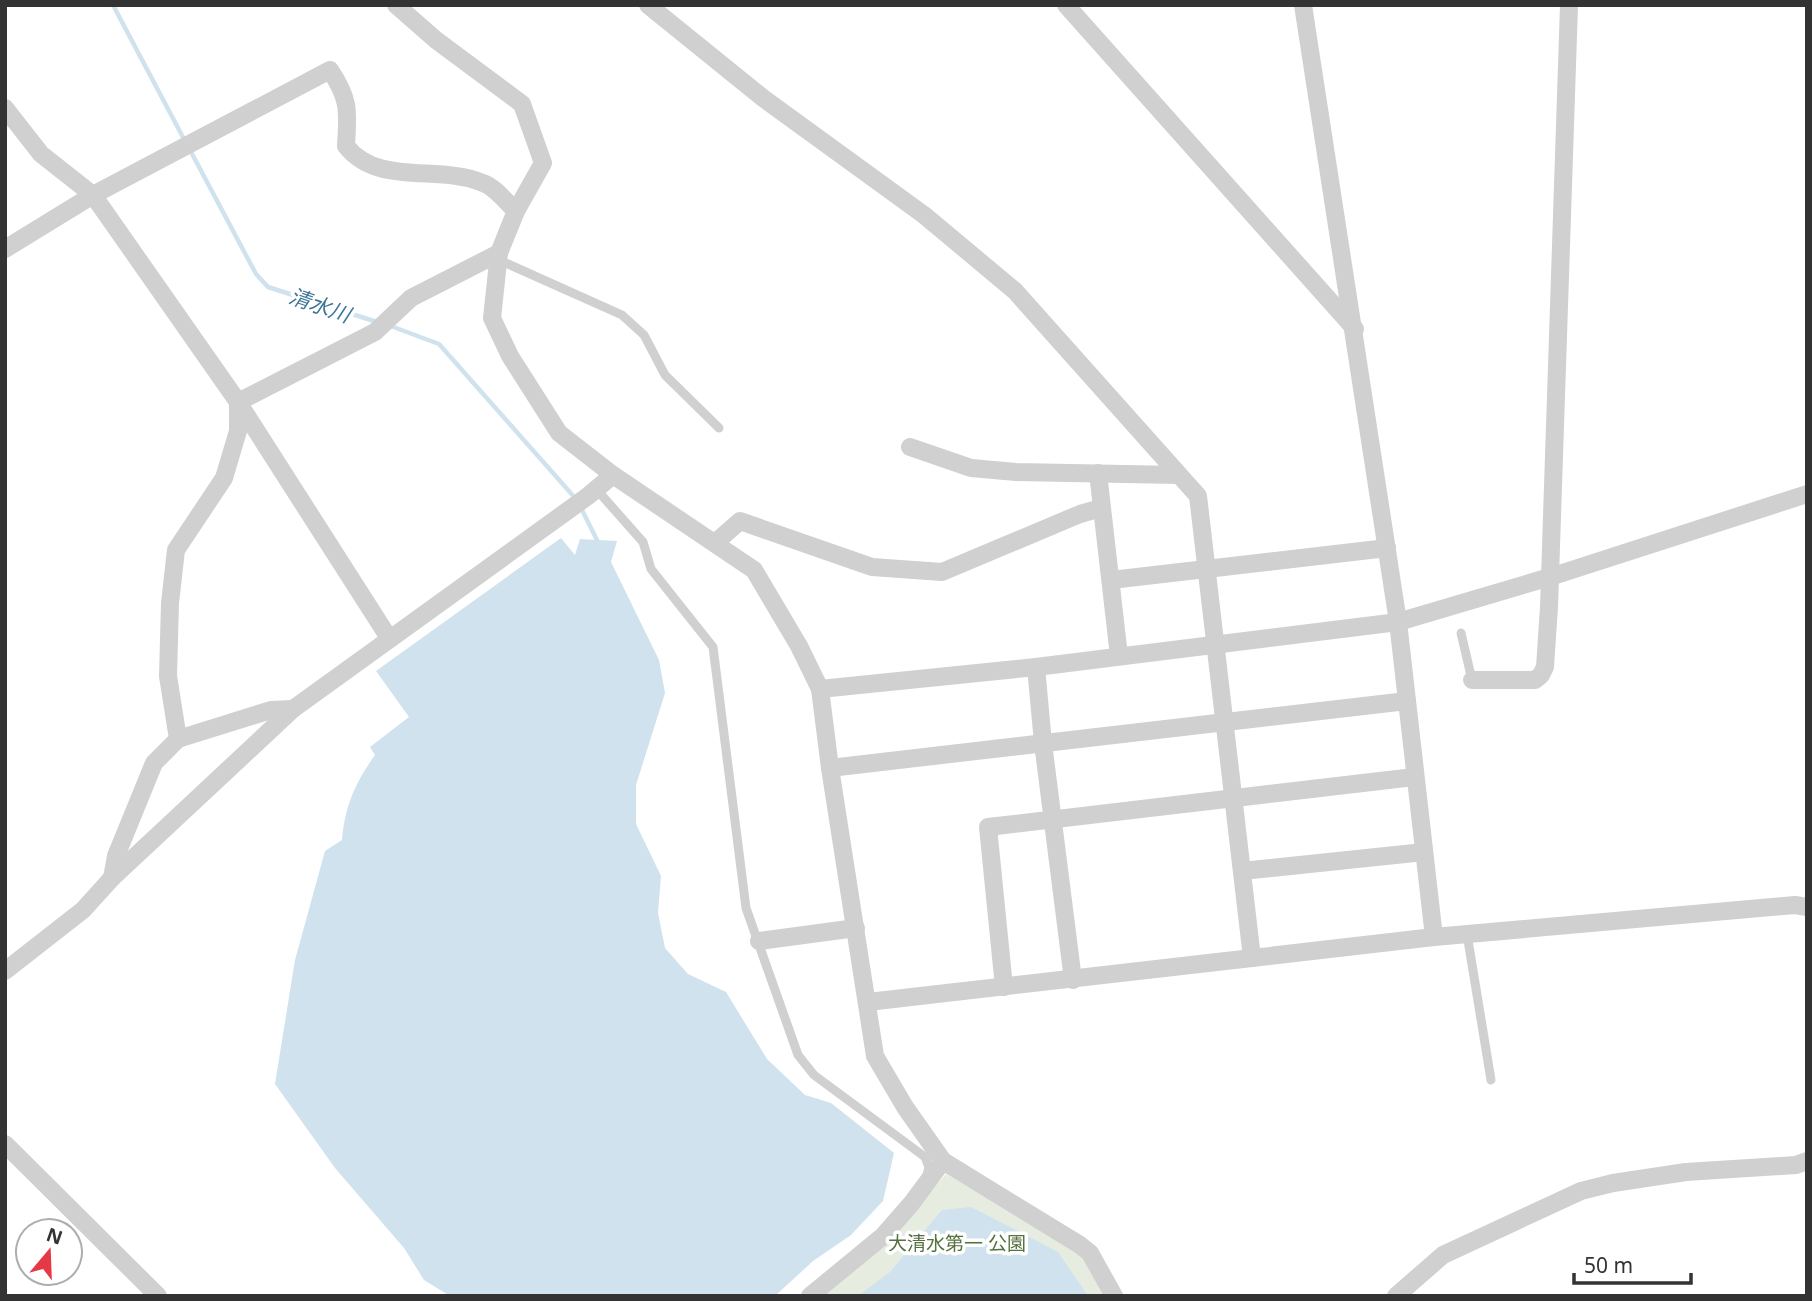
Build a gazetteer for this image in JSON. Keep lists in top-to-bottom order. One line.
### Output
{"water":["清水川"],"parks":["大清水第一 公園"],"scale_bar":"50 m","north":"top"}
